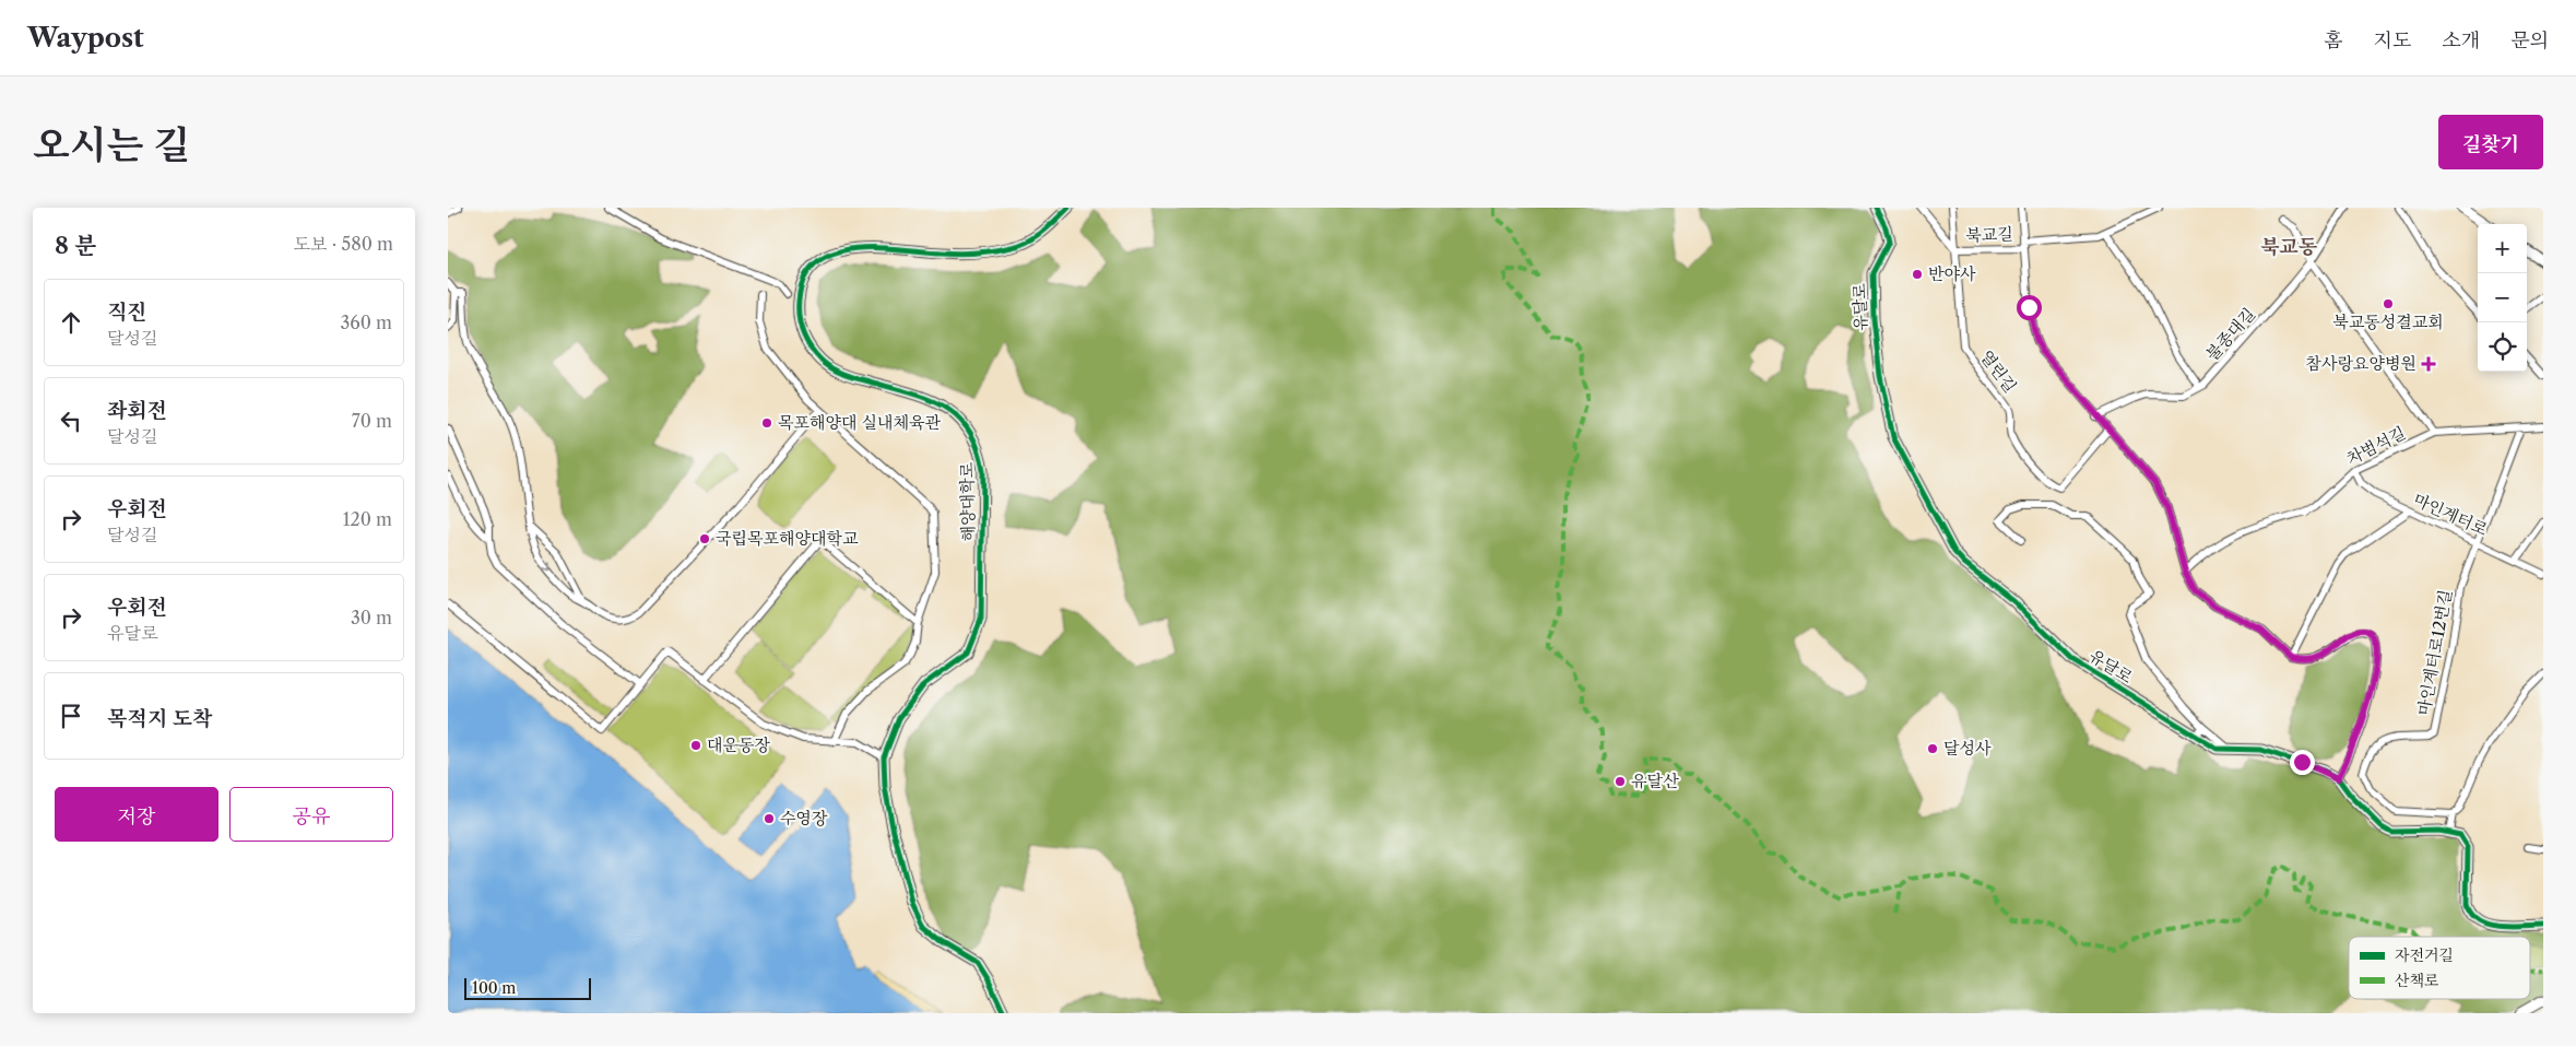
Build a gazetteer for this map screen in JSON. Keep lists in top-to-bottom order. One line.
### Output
{"streets":{"street":["북교길","유달로","불종대길","열린길","차범석길","해양대학로","마인계터로","마인계터로12번길"]},"crossings":[["북교길","열린길"],["차범석길","마인계터로"],["마인계터로","마인계터로12번길"]],"districts":["북교동"],"places":{"other":["반야사","북교동성결교회","목포해양대 실내체육관","국립목포해양대학교","대운동장","달성사","유달산","수영장"],"health":["참사랑요양병원"]},"legend":["자전거길","산책로"],"scale_bar":"100 m","page":{"header":"Waypost","nav":["홈","지도","소개","문의"],"title":"오시는 길","buttons":["길찾기",["저장","공유"]],"heading":["8 분","도보 · 580 m"],"map_buttons":["+","−"],"list":[["직진","달성길","360 m"],["좌회전","달성길","70 m"],["우회전","달성길","120 m"],["우회전","유달로","30 m"],"목적지 도착"],"scale":"100 m"}}
